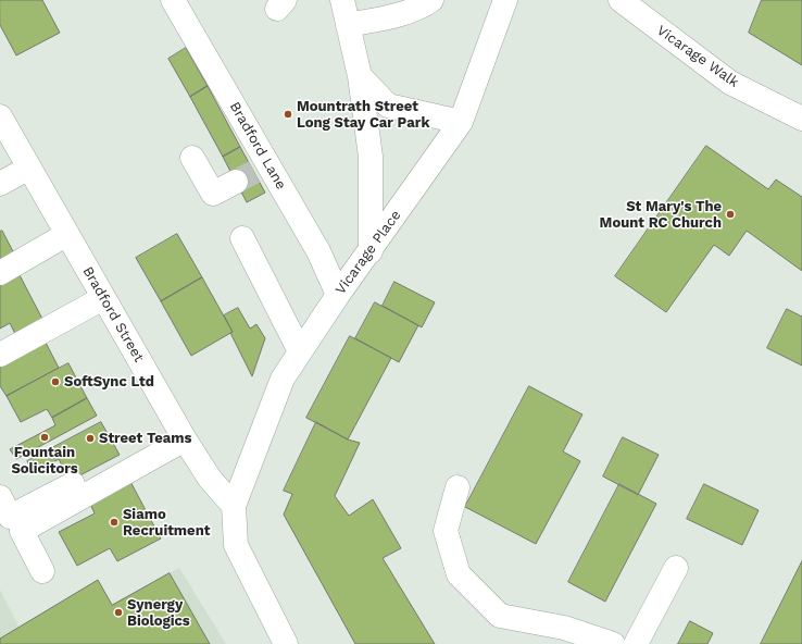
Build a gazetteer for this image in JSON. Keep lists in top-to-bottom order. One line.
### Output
{"streets":{"street":["Vicarage Walk","Bradford Lane","Vicarage Place","Bradford Street"]},"crossings":[["Bradford Lane","Vicarage Place"],["Vicarage Place","Bradford Street"]],"places":["Mountrath Street Long Stay Car Park","St Mary's The Mount RC Church","SoftSync Ltd","Fountain Solicitors","Street Teams","Siamo Recruitment","Synergy Biologics"]}
